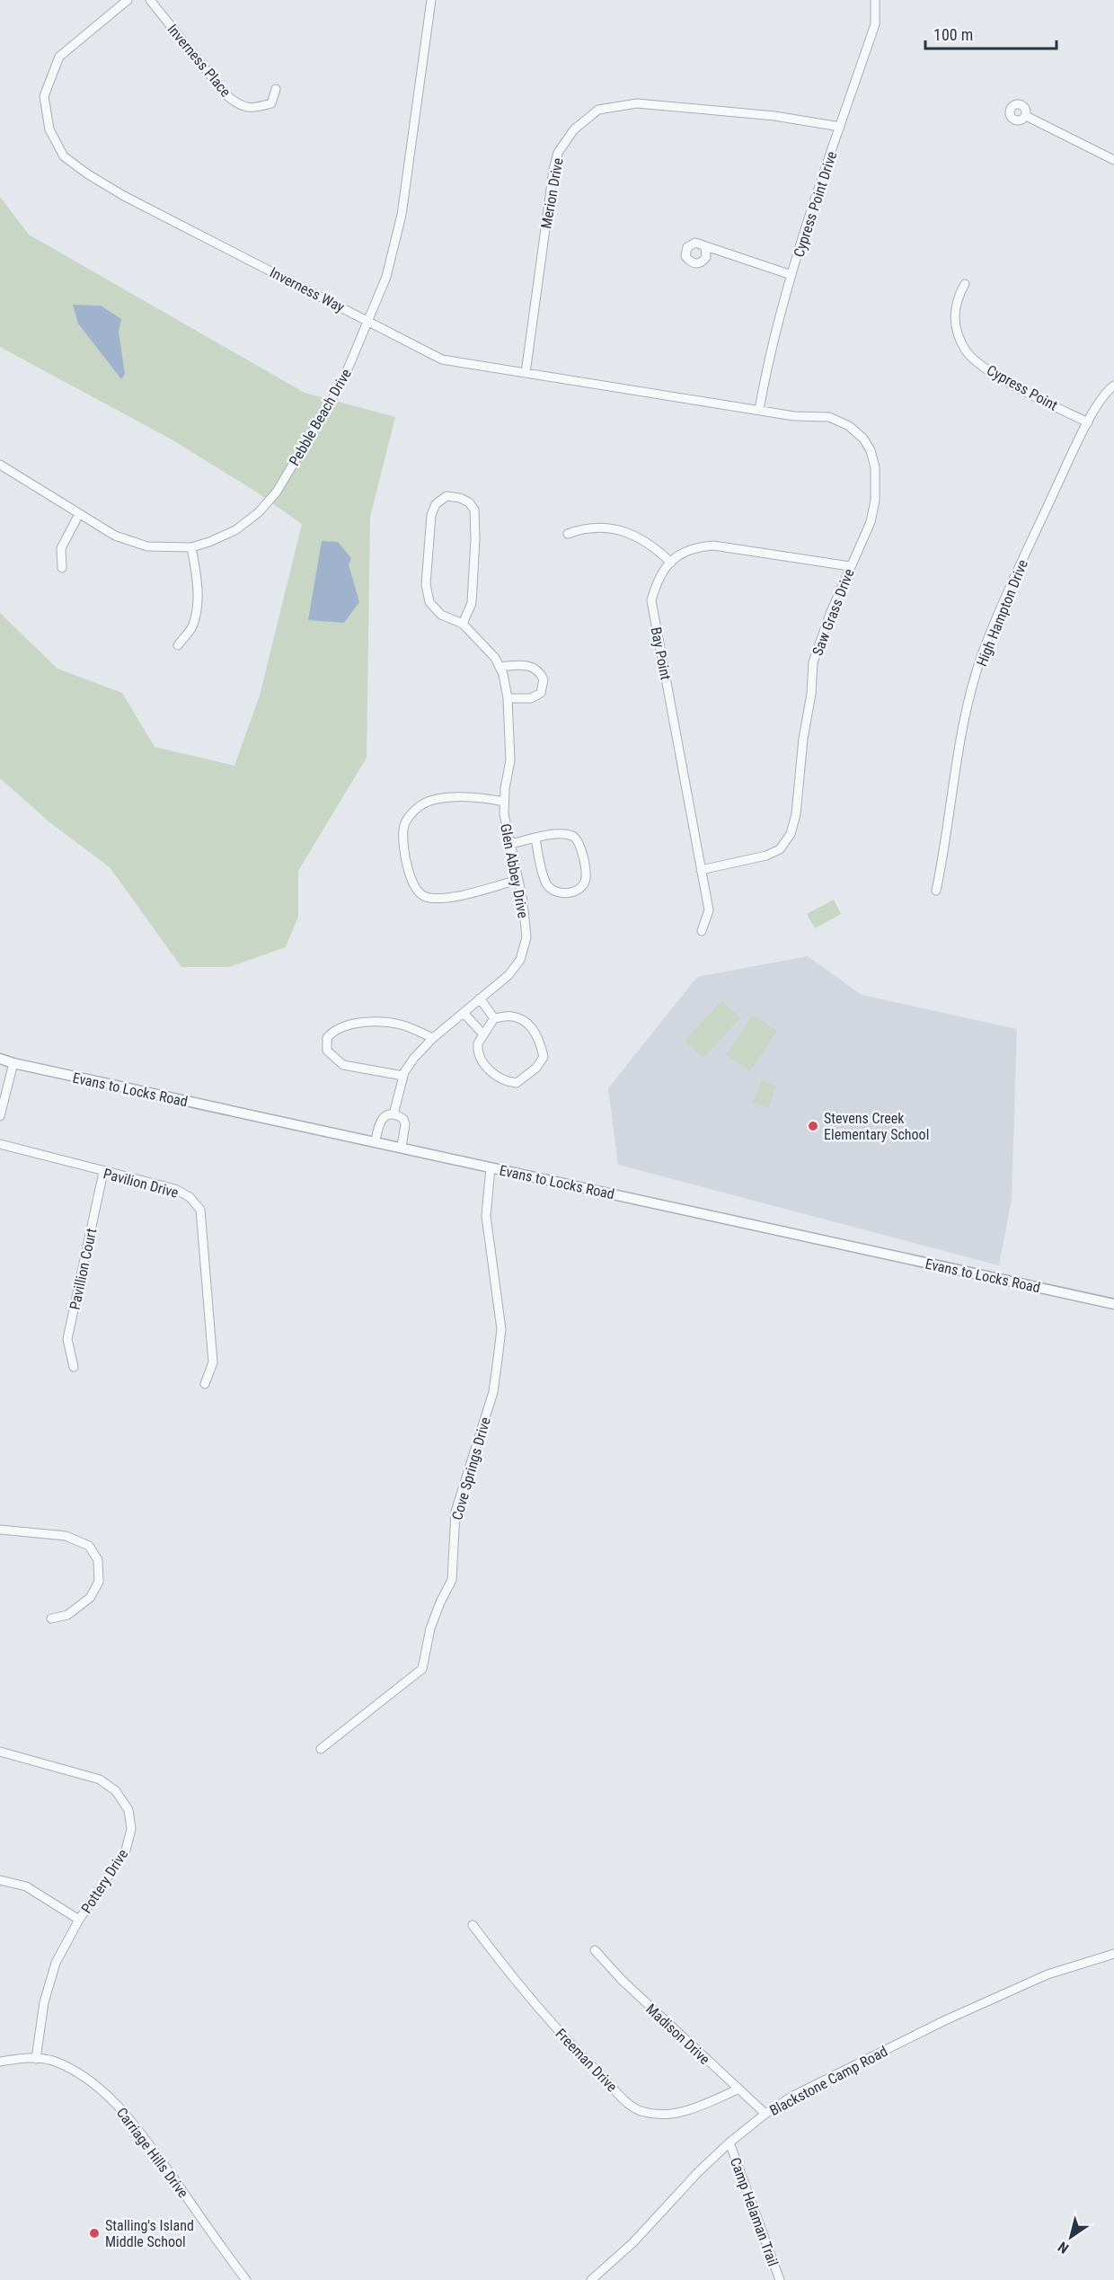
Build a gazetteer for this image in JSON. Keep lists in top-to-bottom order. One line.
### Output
{"streets":{"street":["Inverness Place","Merion Drive","Cypress Point Drive","Inverness Way","Cypress Point","Pebble Beach Drive","Saw Grass Drive","High Hampton Drive","Bay Point","Glen Abbey Drive","Evans to Locks Road","Pavilion Drive","Pavillion Court","Cove Springs Drive","Pottery Drive","Madison Drive","Freeman Drive","Blackstone Camp Road","Carriage Hills Drive","Camp Helaman Trail"]},"crossings":[["Merion Drive","Cypress Point Drive"],["Merion Drive","Inverness Way"],["Cypress Point Drive","Inverness Way"],["Cypress Point Drive","Saw Grass Drive"],["Inverness Way","Pebble Beach Drive"],["Inverness Way","Saw Grass Drive"],["Cypress Point","High Hampton Drive"],["Saw Grass Drive","Bay Point"],["Glen Abbey Drive","Evans to Locks Road"],["Evans to Locks Road","Cove Springs Drive"],["Pavilion Drive","Pavillion Court"],["Pottery Drive","Carriage Hills Drive"],["Madison Drive","Freeman Drive"],["Madison Drive","Blackstone Camp Road"],["Blackstone Camp Road","Camp Helaman Trail"]],"places":["Stevens Creek Elementary School","Stalling's Island Middle School"],"scale_bar":"100 m","north":"bottom left"}
